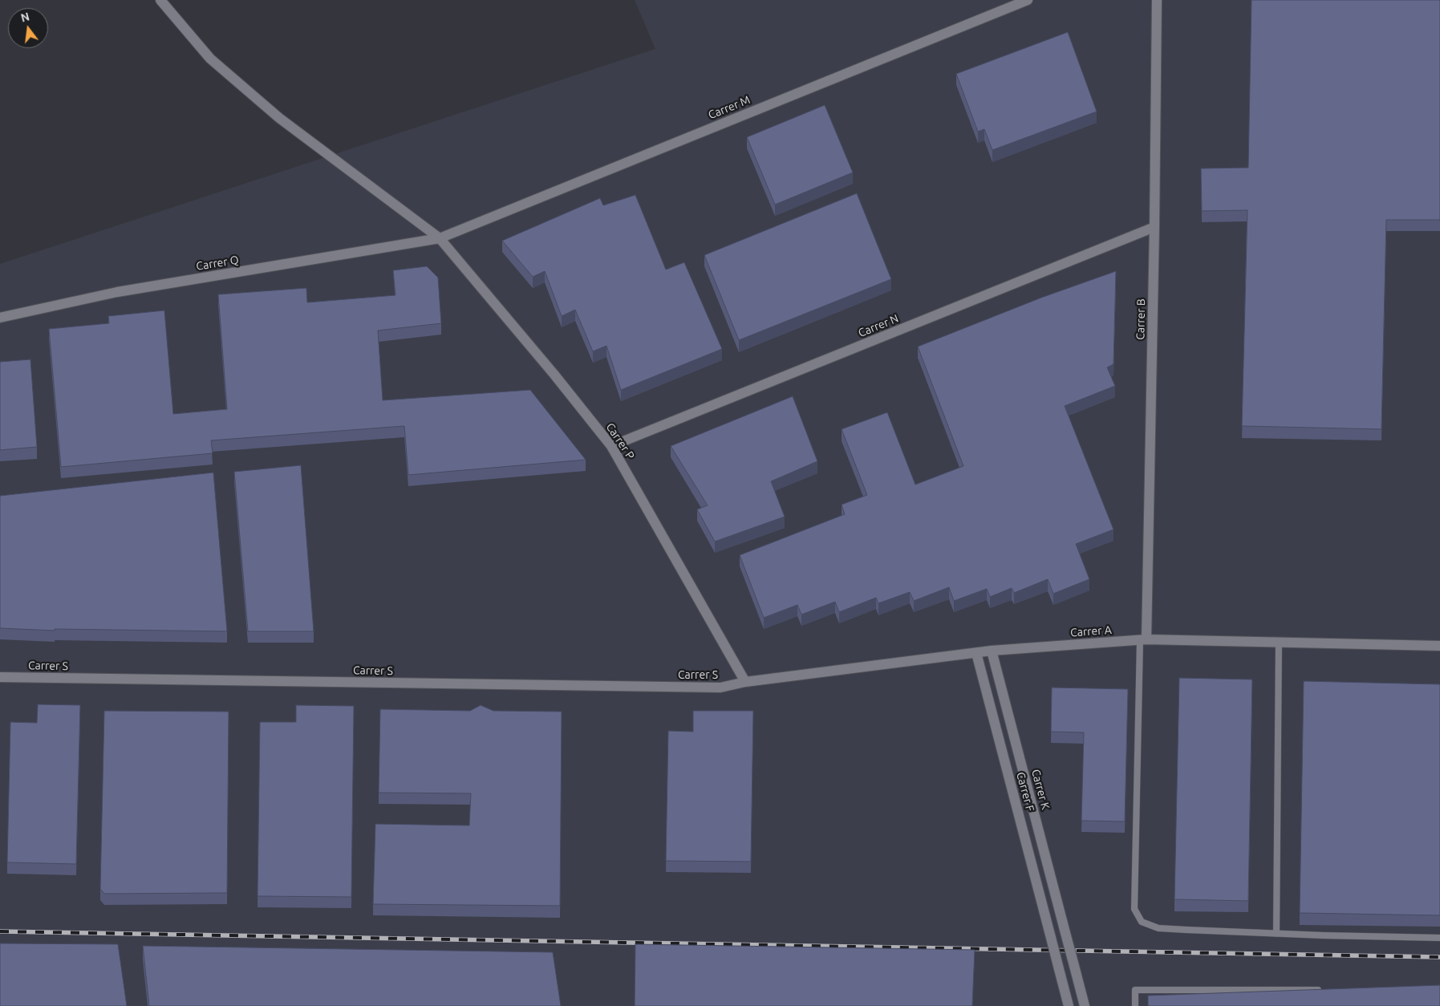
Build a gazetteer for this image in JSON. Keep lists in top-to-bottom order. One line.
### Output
{"streets":{"street":["Carrer M","Carrer Q","Carrer B","Carrer N","Carrer P","Carrer A","Carrer S","Carrer K","Carrer F"]},"crossings":[["Carrer M","Carrer Q"],["Carrer M","Carrer P"],["Carrer Q","Carrer P"],["Carrer B","Carrer N"],["Carrer B","Carrer A"],["Carrer N","Carrer P"],["Carrer P","Carrer A"],["Carrer P","Carrer S"],["Carrer A","Carrer S"],["Carrer A","Carrer K"],["Carrer A","Carrer F"]],"north":"top"}
